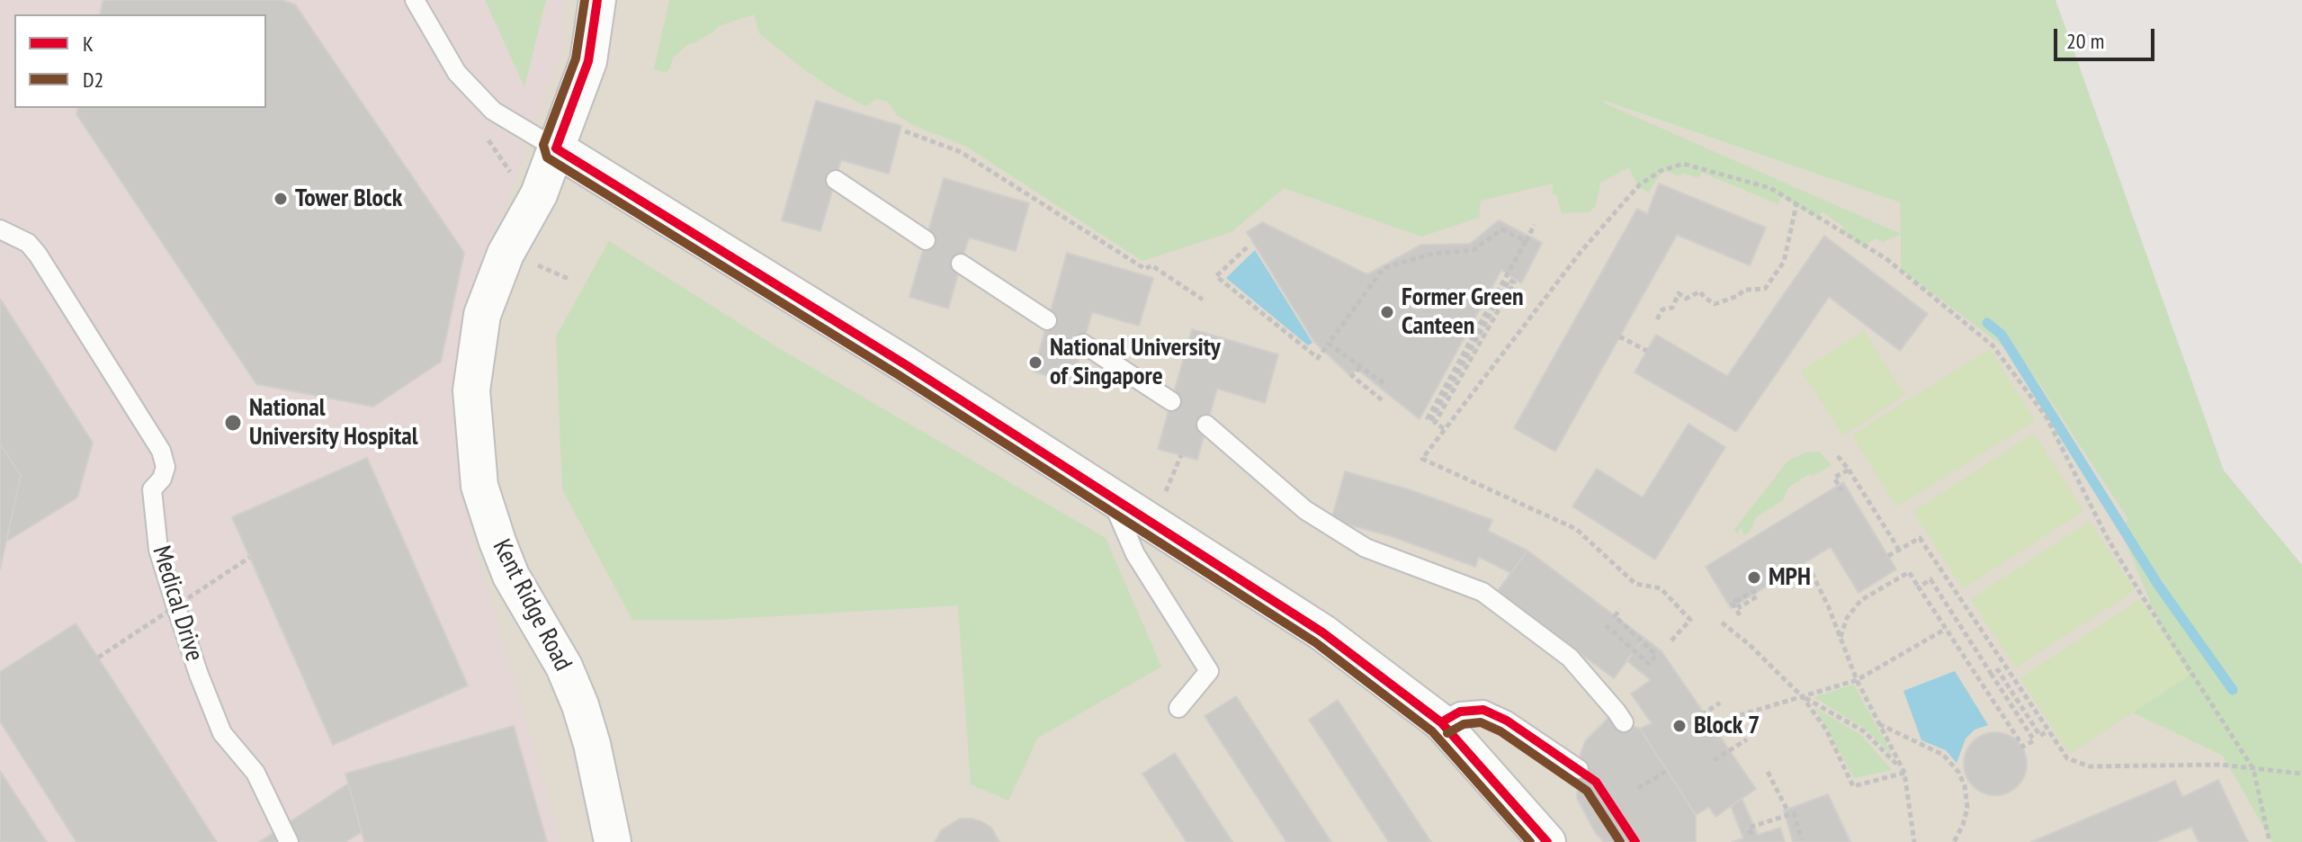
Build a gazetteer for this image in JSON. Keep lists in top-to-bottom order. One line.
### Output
{"streets":{"street":["Kent Ridge Road"],"lane":["Medical Drive"]},"places":["Tower Block","Former Green Canteen","National University of Singapore","National University Hospital","MPH","Block 7"],"lines":["transit line K","transit line D2"],"legend":["K","D2"],"scale_bar":"20 m"}
